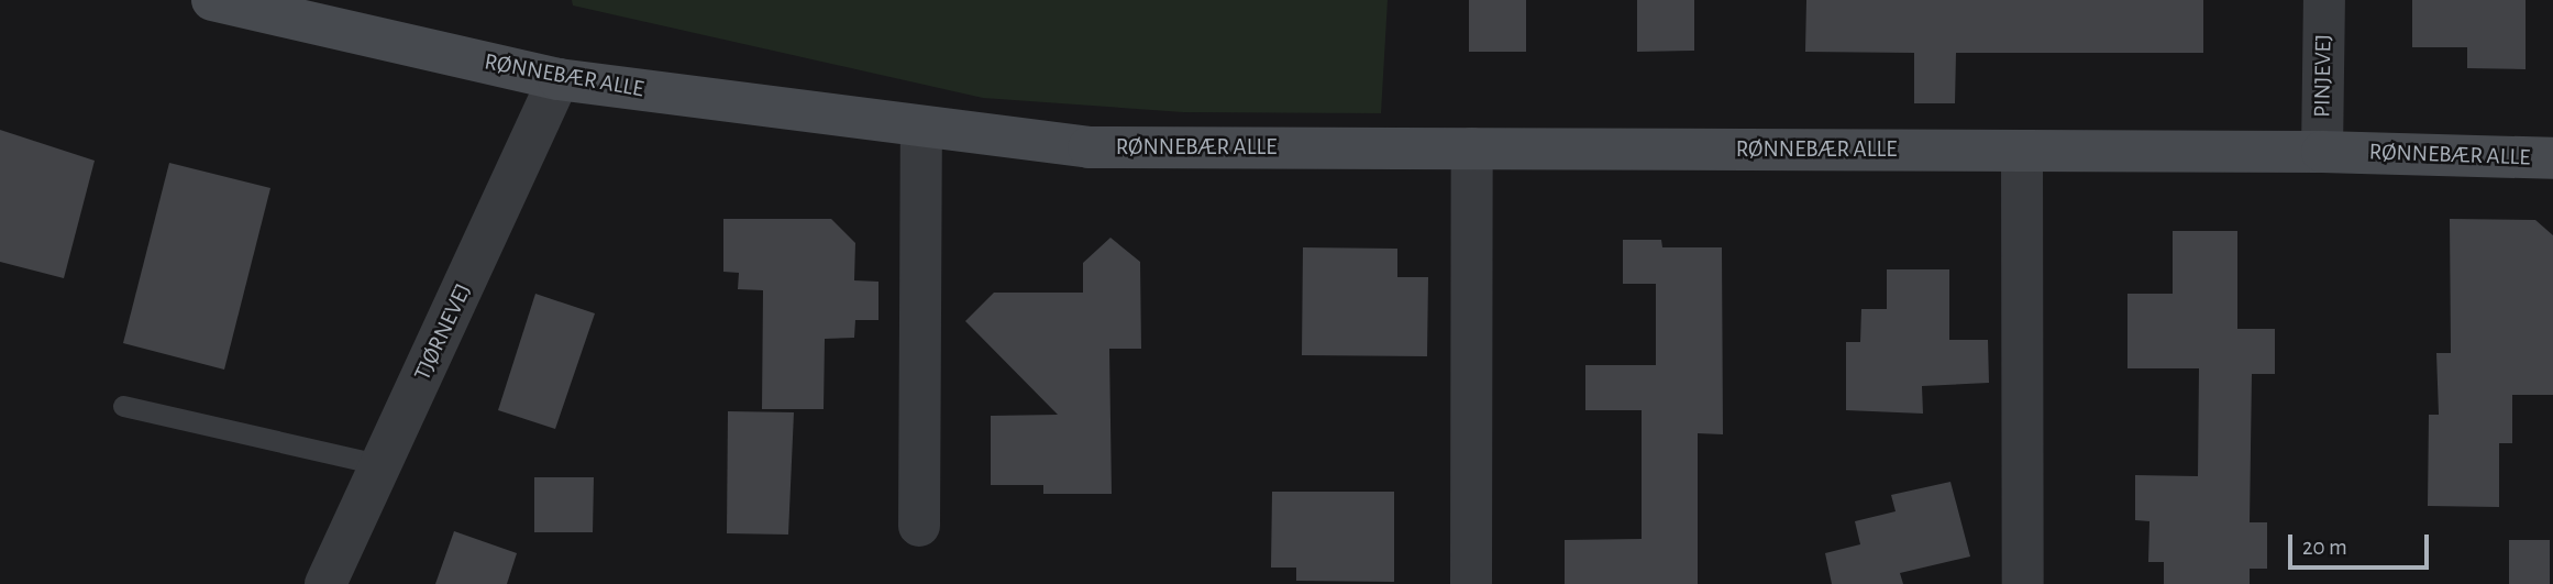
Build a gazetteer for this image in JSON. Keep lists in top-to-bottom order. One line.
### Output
{"streets":{"main road":["RØNNEBÆR ALLE"],"street":["PINJEVEJ","TJØRNEVEJ"]},"crossings":[["RØNNEBÆR ALLE","PINJEVEJ"],["RØNNEBÆR ALLE","TJØRNEVEJ"]],"scale_bar":"20 m"}
